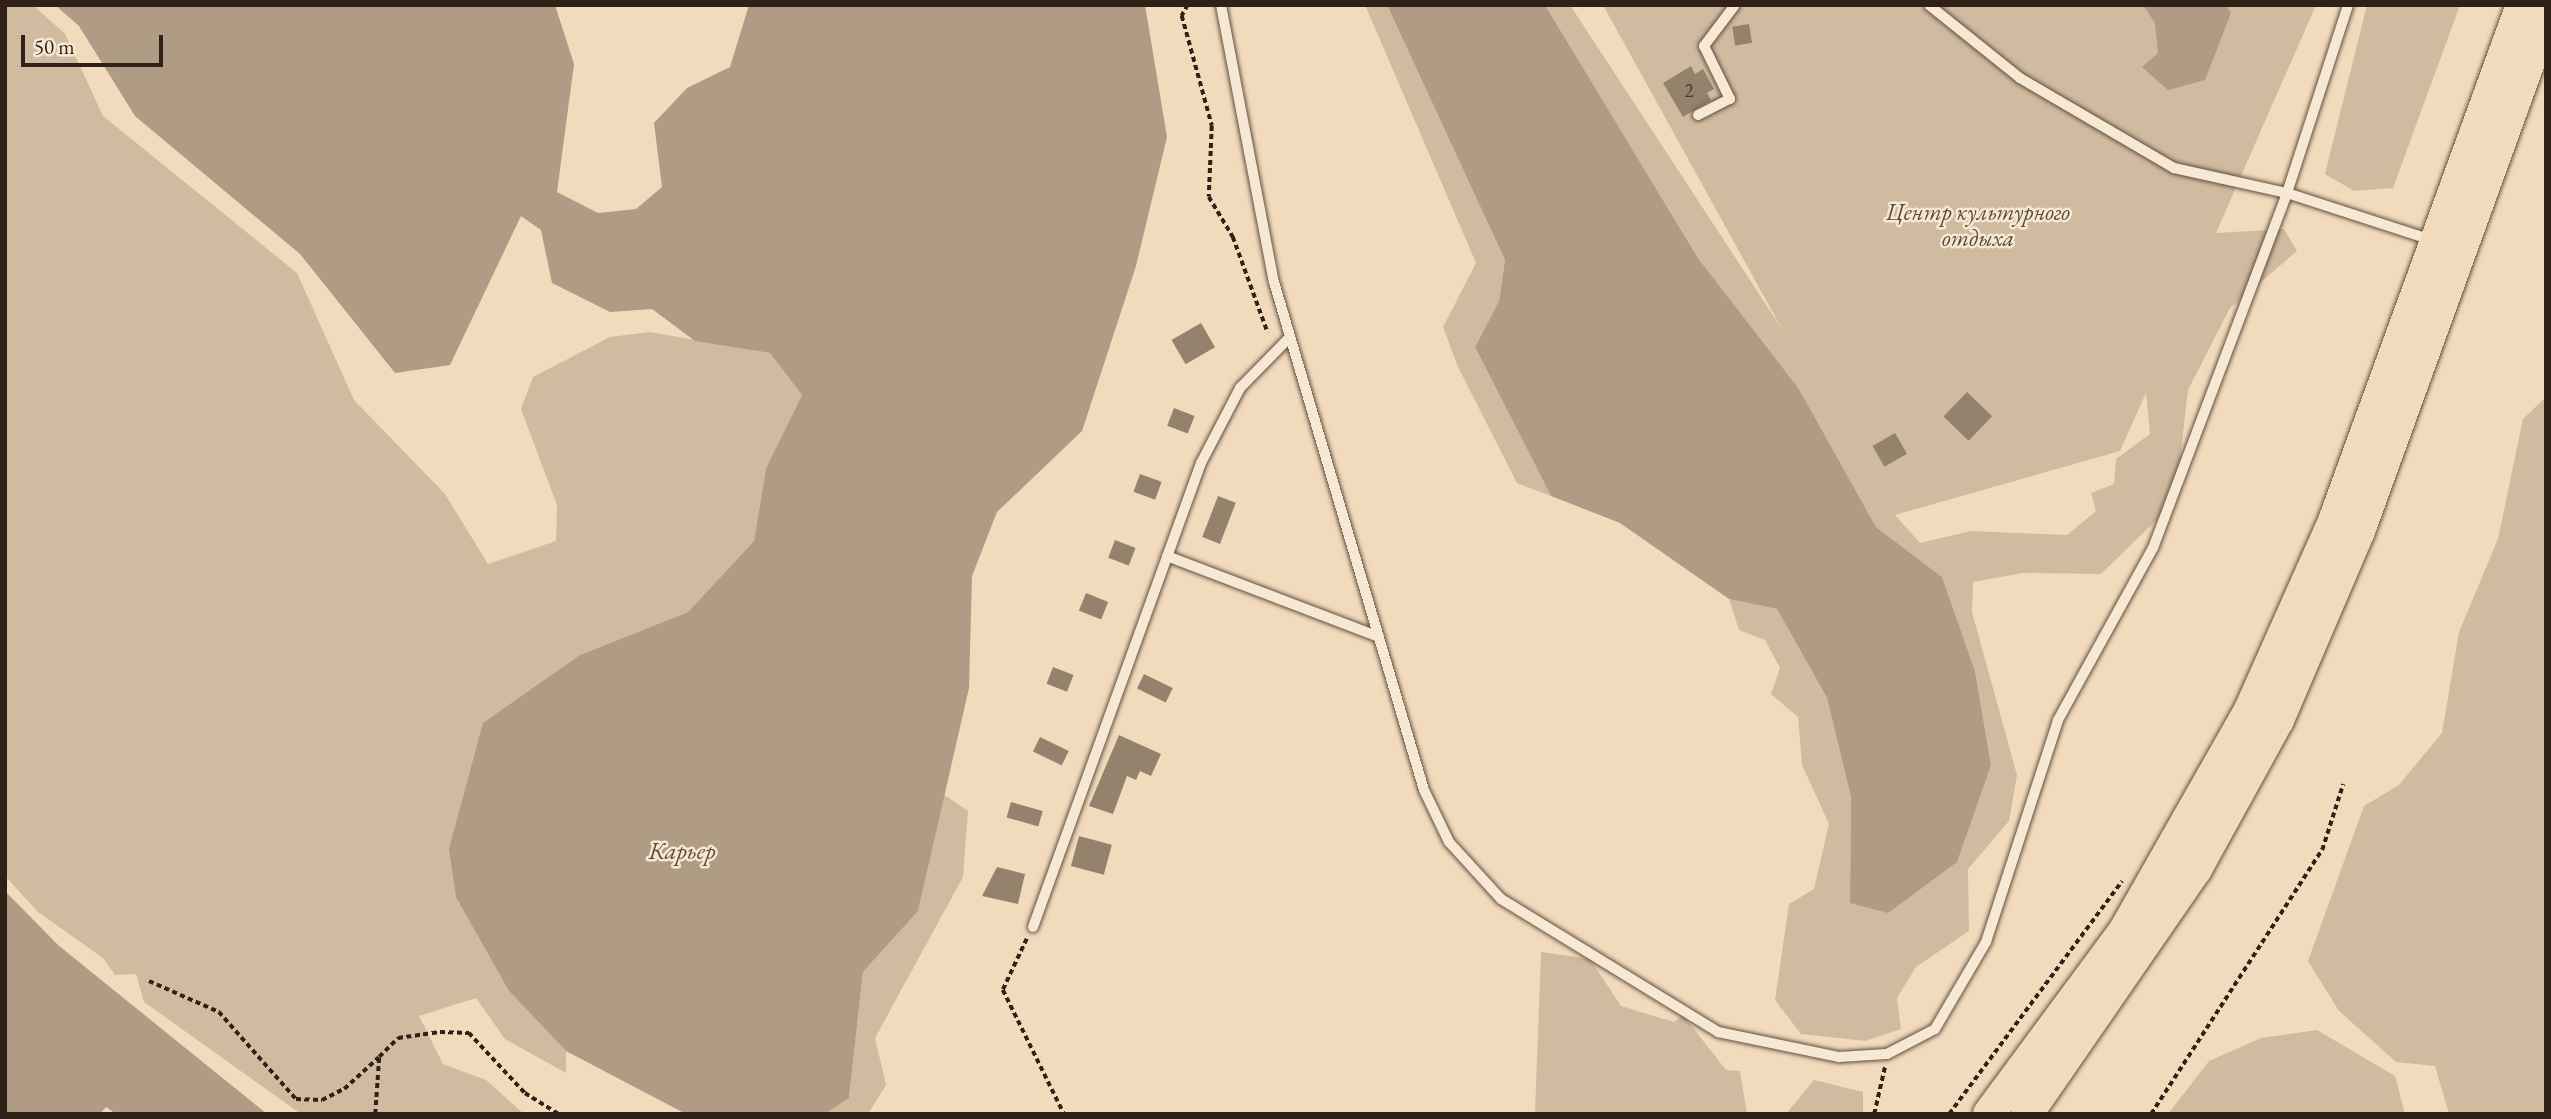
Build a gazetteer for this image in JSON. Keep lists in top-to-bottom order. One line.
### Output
{"water":["Карьер"],"parks":["Центр культурного отдыха"],"house_numbers":["2"],"scale_bar":"50 m"}
